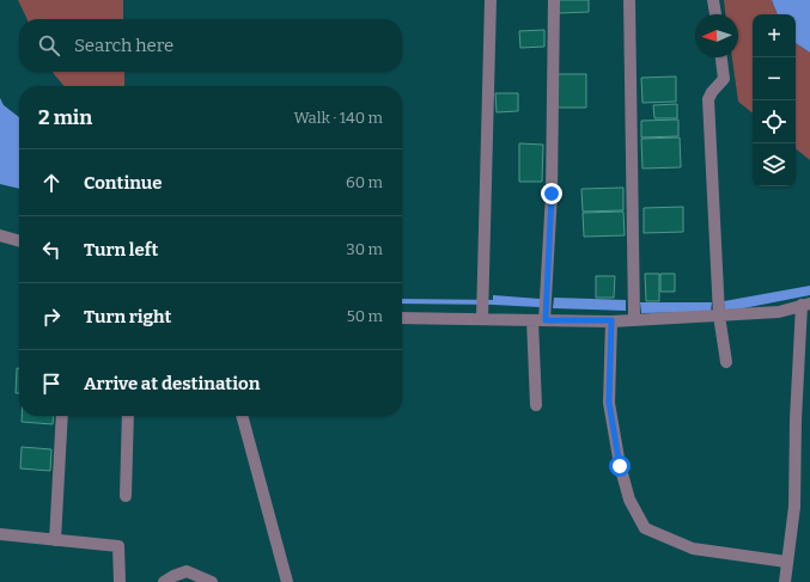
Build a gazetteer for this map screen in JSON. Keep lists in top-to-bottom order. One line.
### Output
{"north":"left","page":{"map_buttons":["+","−"],"search":"Search here","heading":["2 min","Walk · 140 m"],"list":[["Continue","60 m"],["Turn left","30 m"],["Turn right","50 m"],"Arrive at destination"]}}
